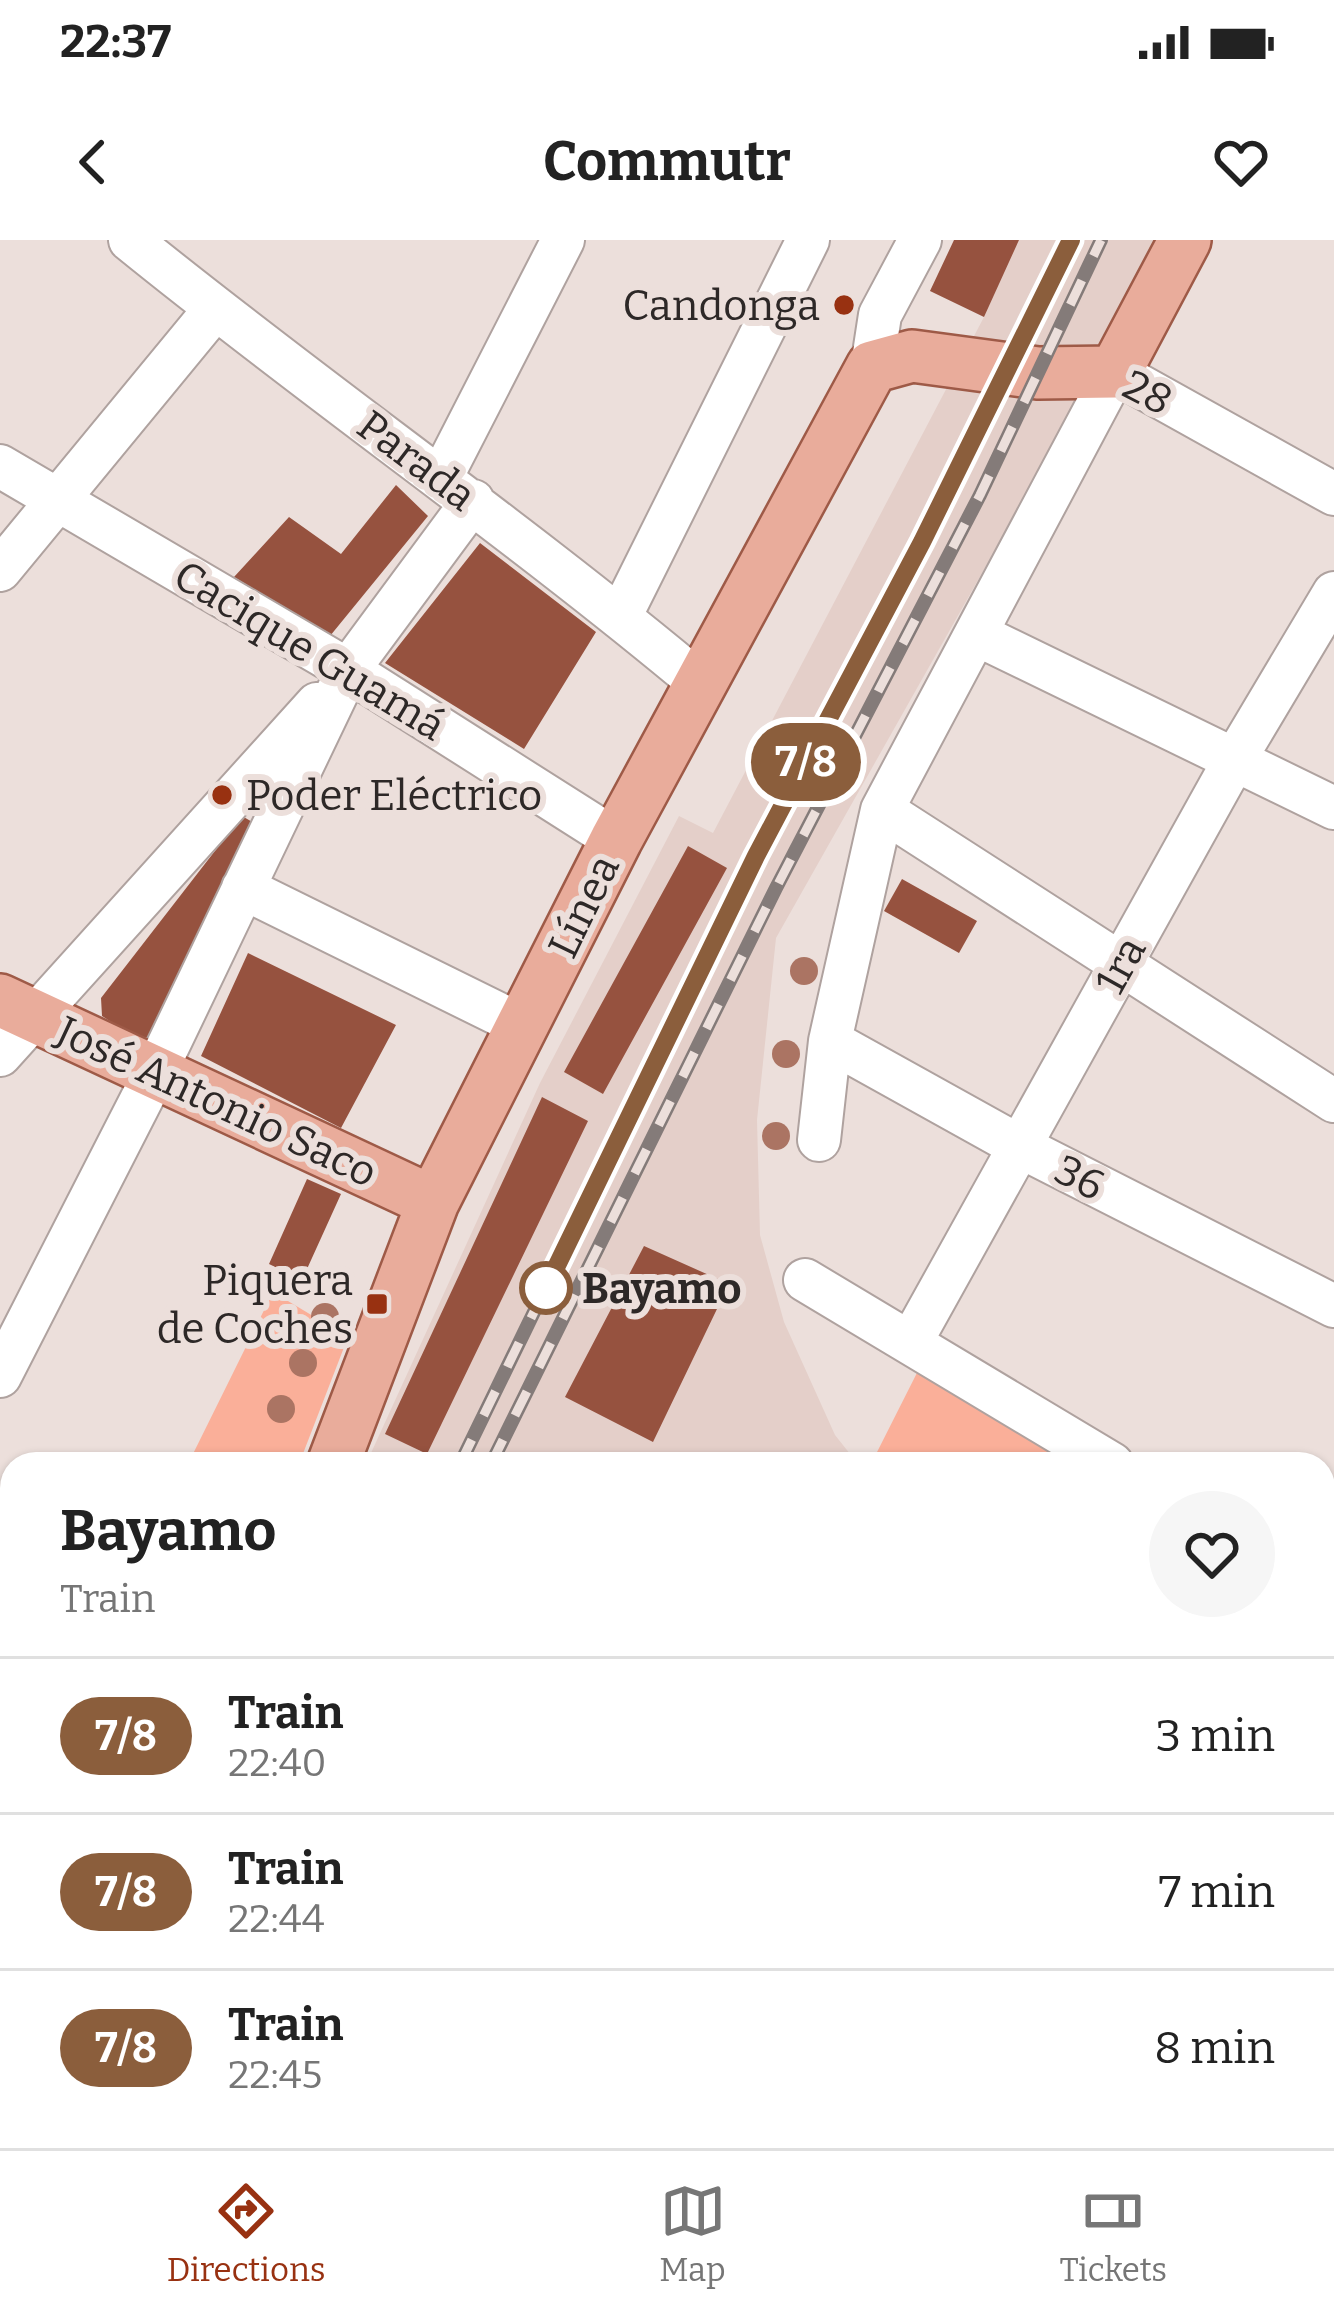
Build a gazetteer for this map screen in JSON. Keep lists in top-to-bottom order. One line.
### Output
{"streets":{"main road":["28","Línea","José Antonio Saco"],"street":["Parada","Cacique Guamá","1ra","36"]},"crossings":[["28","Línea"],["Parada","Línea"],["Cacique Guamá","Línea"],["Línea","José Antonio Saco"],["1ra","36"]],"places":{"other":["Candonga","Poder Eléctrico","Bayamo"],"transit":["Piquera de Coches"]},"page":{"status":"22:37","header":"Commutr","on_map":"7/8","heading":["Bayamo","Train"],"list":[{"mark":"7/8","name":"Train","note":"22:40","value":"3 min"},{"mark":"7/8","name":"Train","note":"22:44","value":"7 min"},{"mark":"7/8","name":"Train","note":"22:45","value":"8 min"}],"tabs":["Directions","Map","Tickets"]}}
